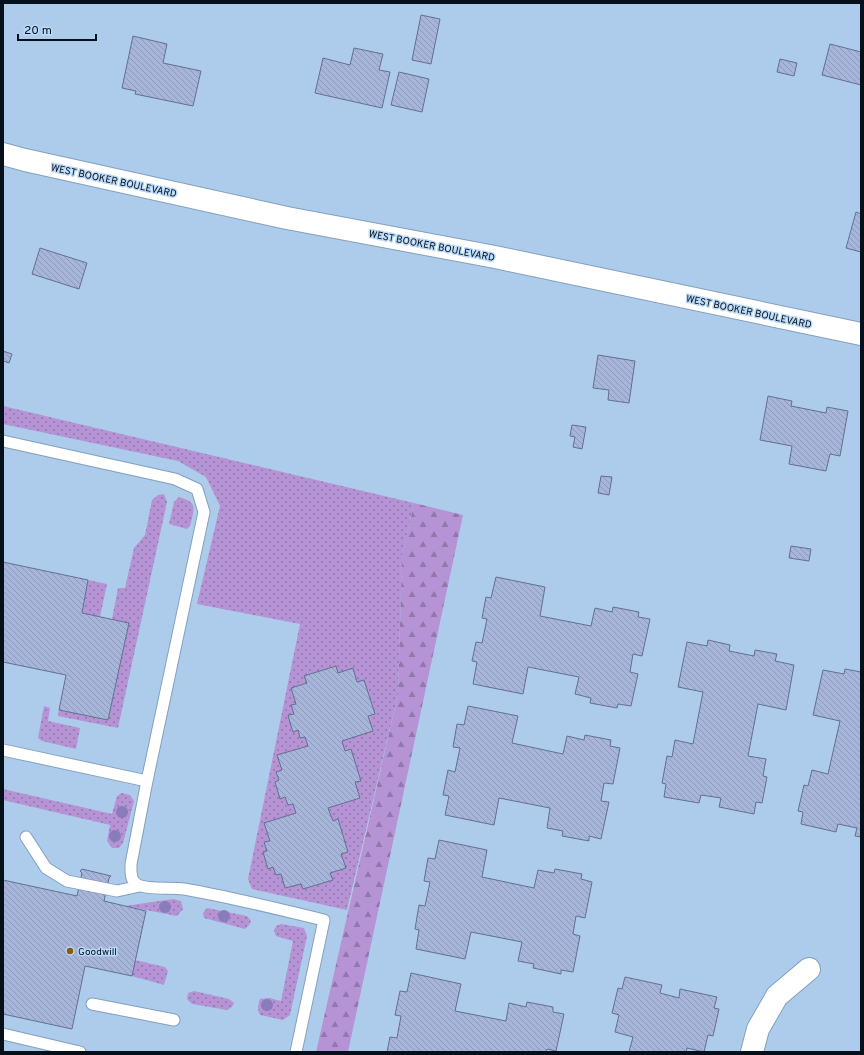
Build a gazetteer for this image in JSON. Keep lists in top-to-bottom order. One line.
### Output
{"streets":{"street":["WEST BOOKER BOULEVARD"]},"places":["Goodwill"],"scale_bar":"20 m"}
